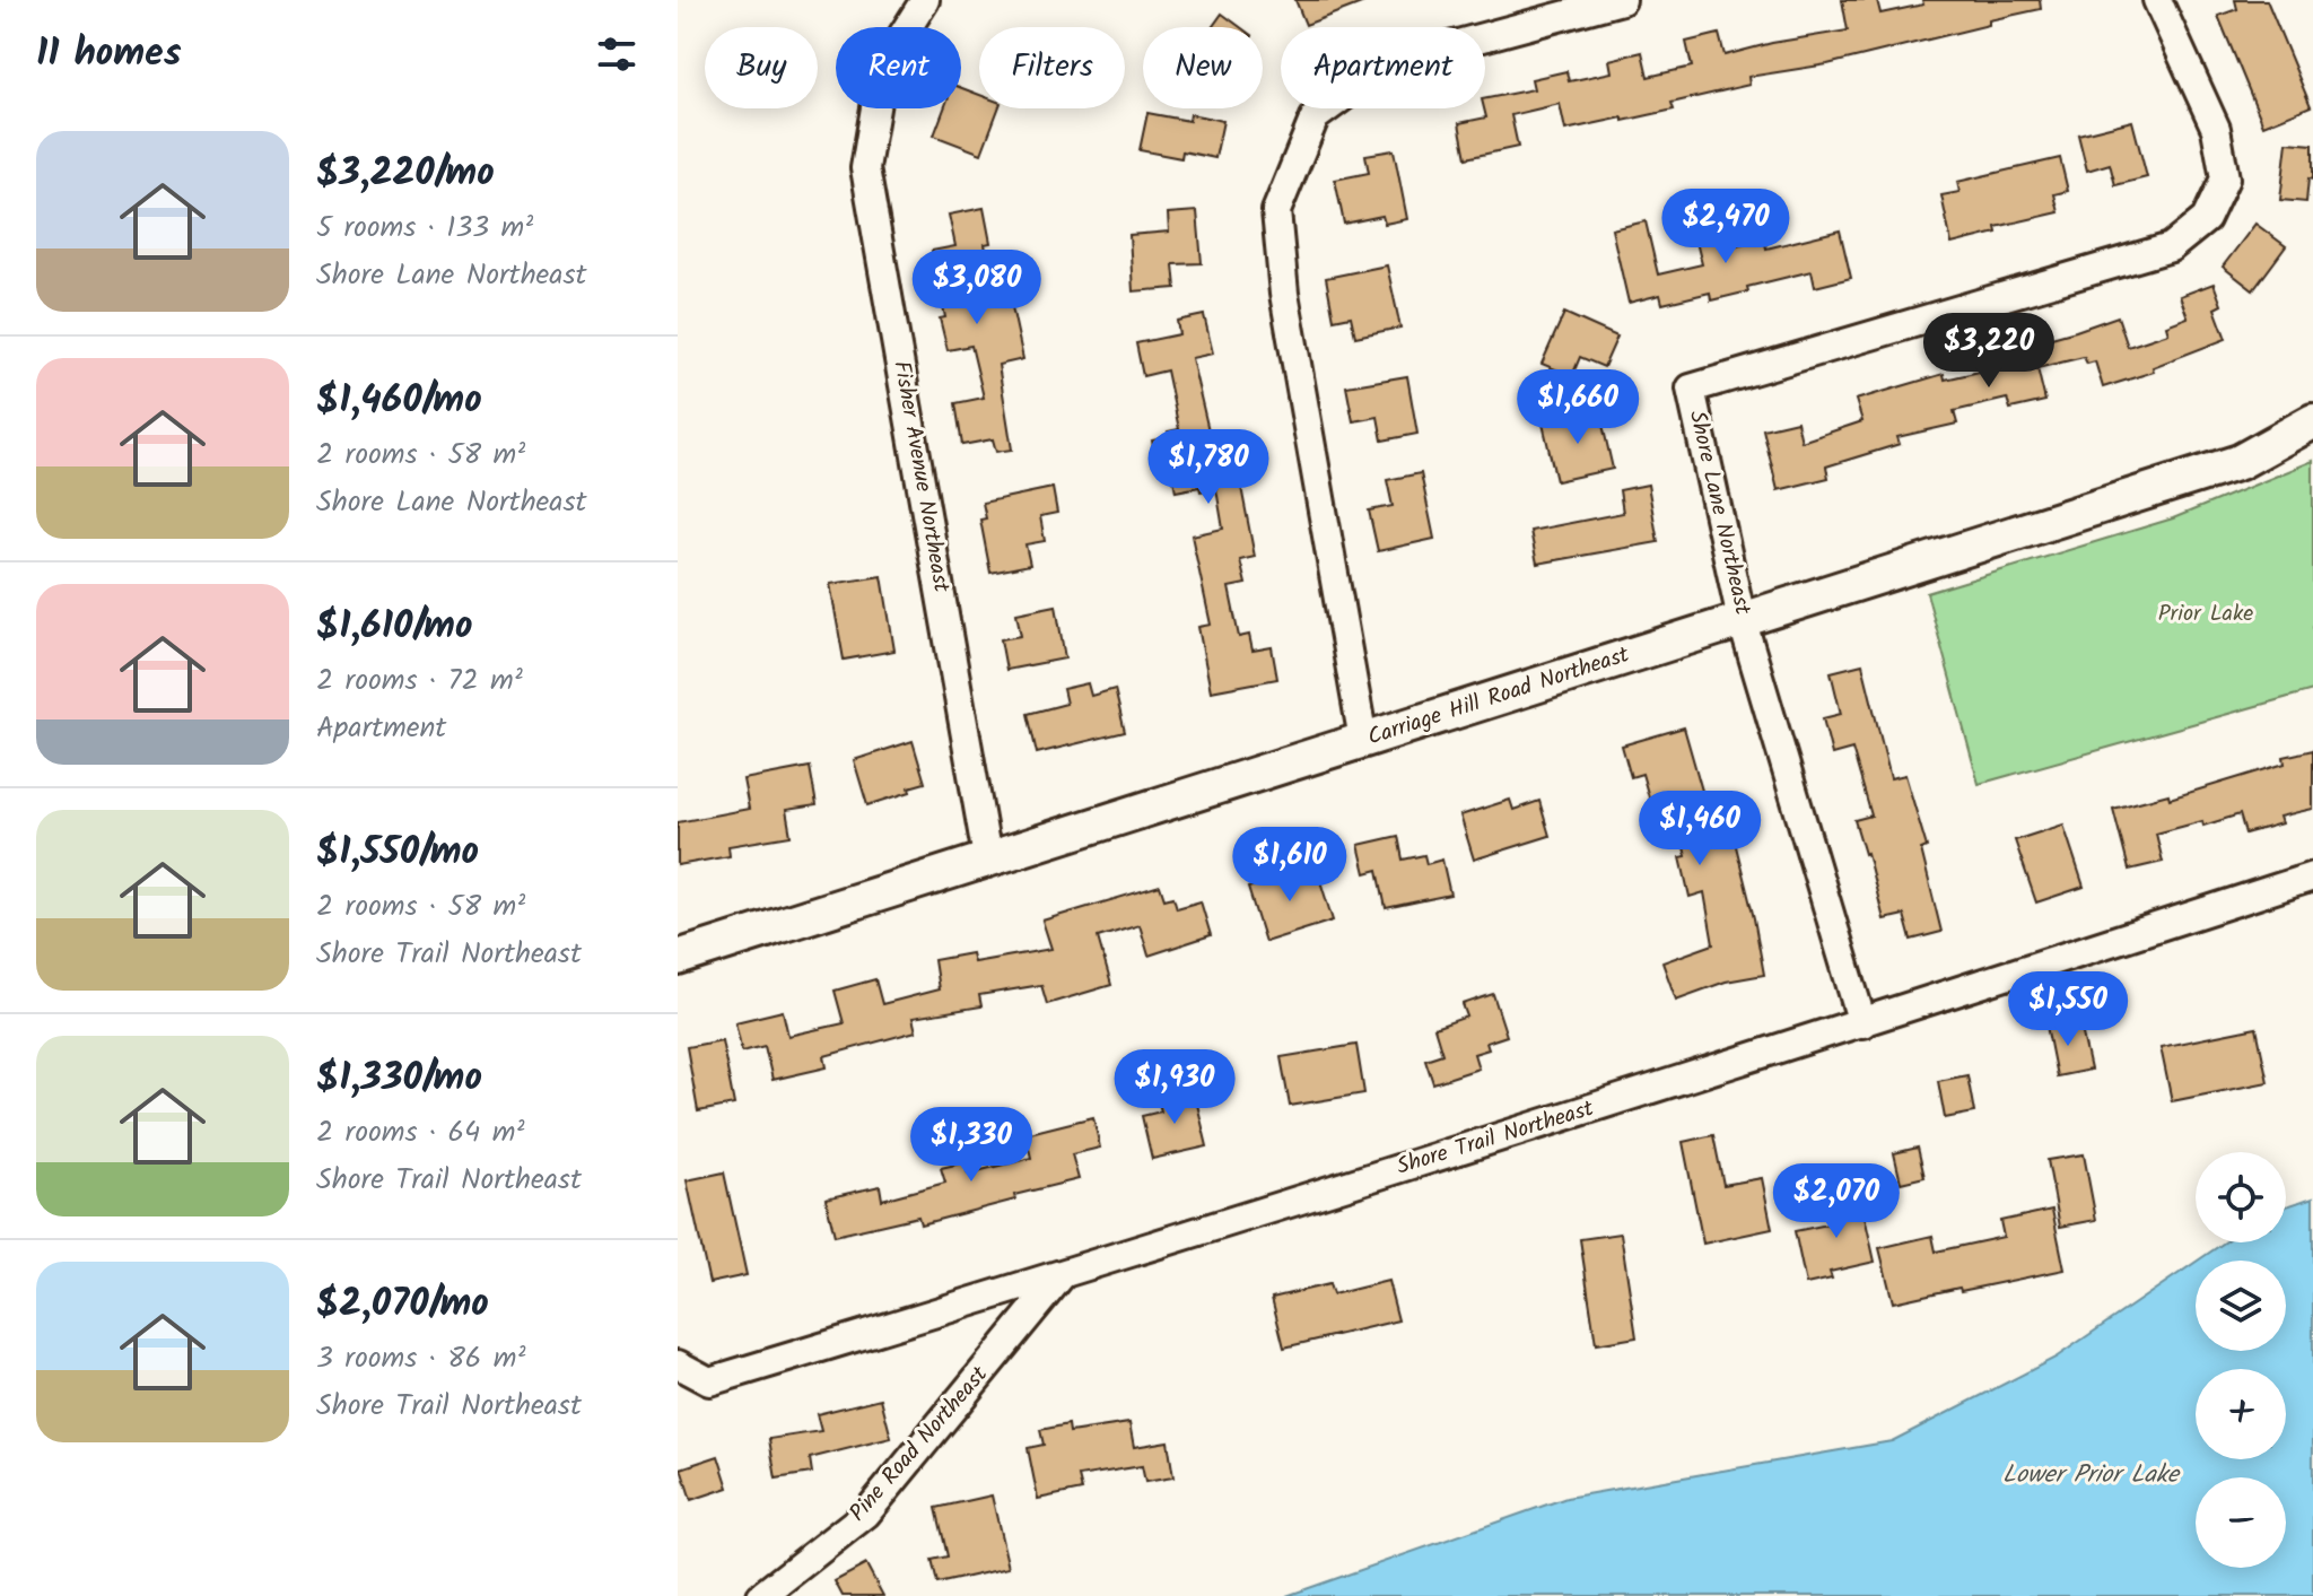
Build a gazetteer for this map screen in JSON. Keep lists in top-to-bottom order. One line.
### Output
{"streets":{"street":["Fisher Avenue Northeast","Shore Lane Northeast","Carriage Hill Road Northeast","Shore Trail Northeast","Pine Road Northeast"]},"crossings":[["Fisher Avenue Northeast","Carriage Hill Road Northeast"],["Shore Lane Northeast","Carriage Hill Road Northeast"],["Shore Lane Northeast","Shore Trail Northeast"],["Shore Trail Northeast","Pine Road Northeast"]],"water":["Lower Prior Lake"],"parks":["Prior Lake"],"page":{"heading":"11 homes","chip":["Buy","Rent","Filters","New","Apartment"],"list":[{"name":"$3,220/mo","note":"5 rooms · 133 m² · Shore Lane Northeast"},{"name":"$1,460/mo","note":"2 rooms · 58 m² · Shore Lane Northeast"},{"name":"$1,610/mo","note":"2 rooms · 72 m² · Apartment"},{"name":"$1,550/mo","note":"2 rooms · 58 m² · Shore Trail Northeast"},{"name":"$1,330/mo","note":"2 rooms · 64 m² · Shore Trail Northeast"},{"name":"$2,070/mo","note":"3 rooms · 86 m² · Shore Trail Northeast"}],"price":["$2,470","$3,080","$3,220","$1,660","$1,780","$1,460","$1,610","$1,550","$1,930","$1,330","$2,070"],"map_buttons":["+","−"]}}
